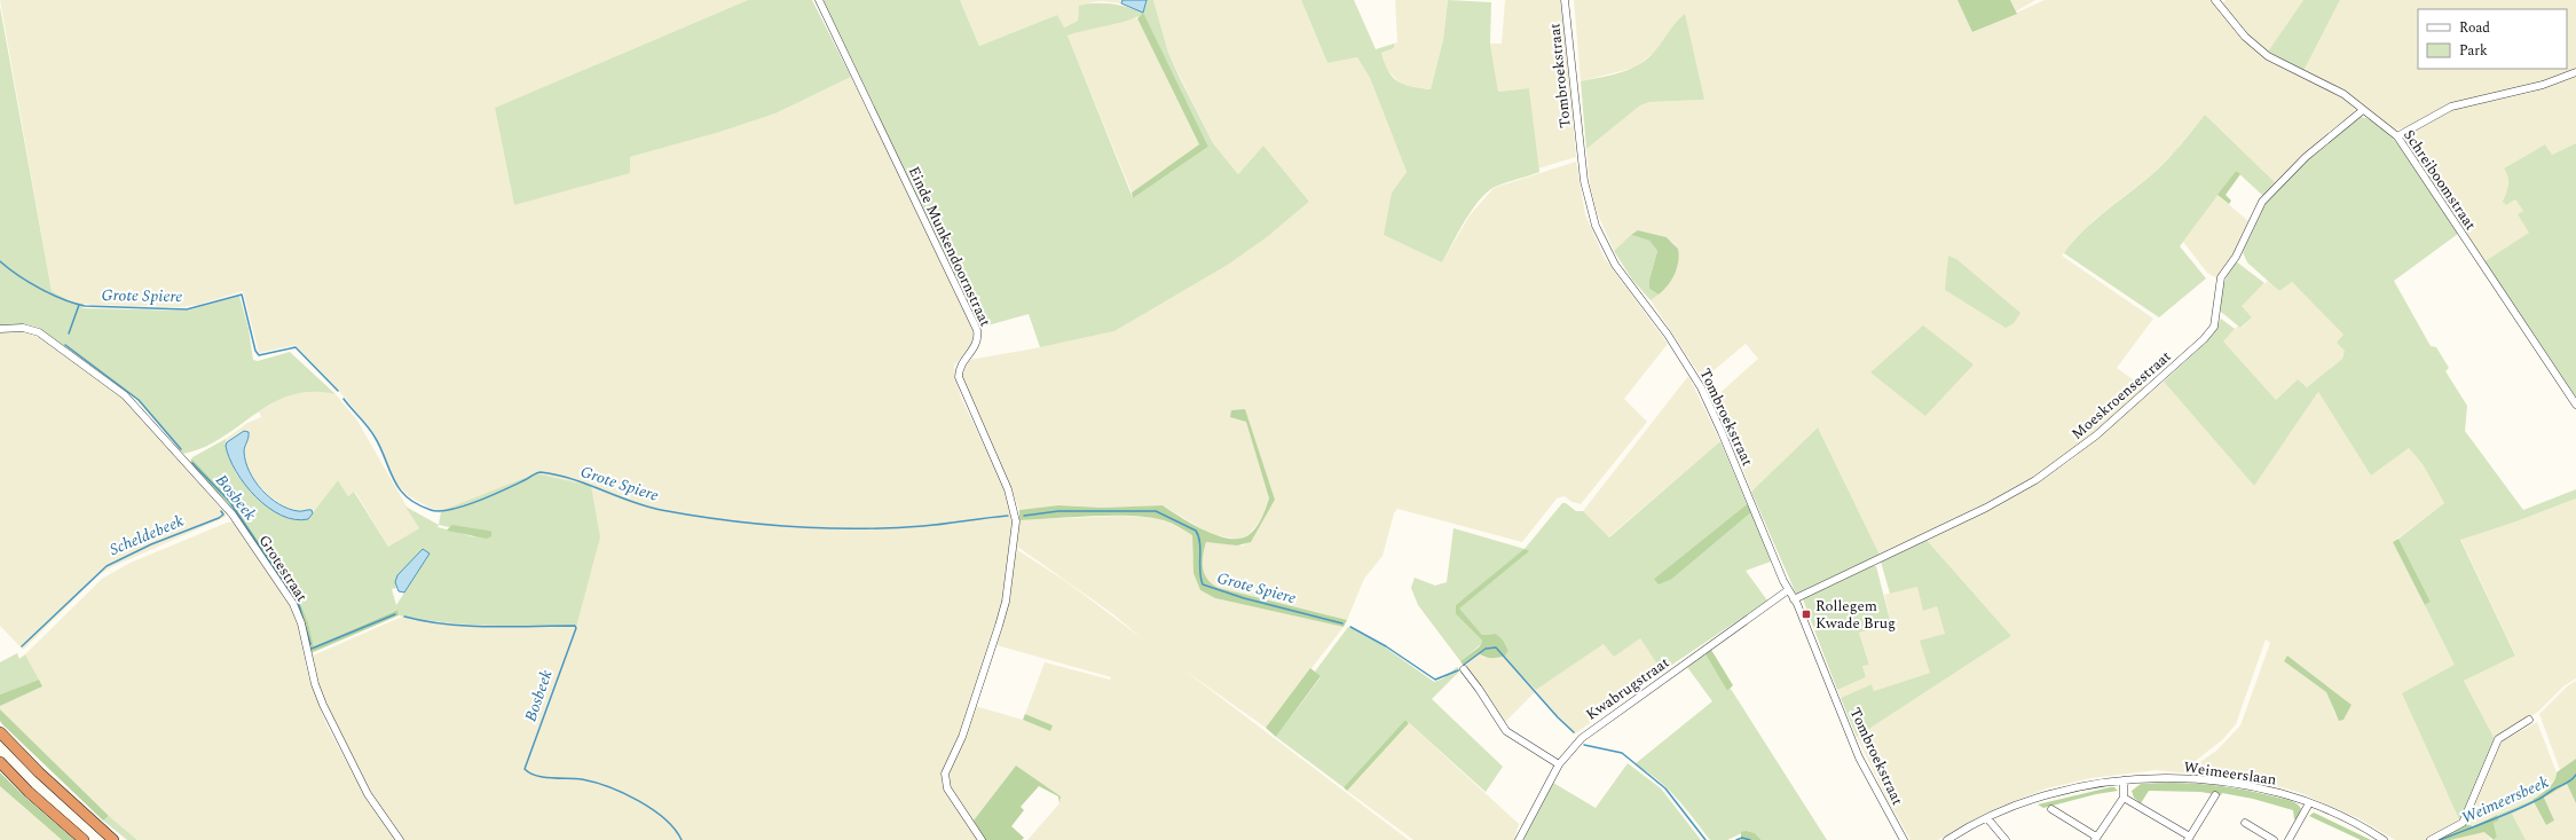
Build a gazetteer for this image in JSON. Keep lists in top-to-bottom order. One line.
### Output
{"streets":{"street":["Tombroekstraat","Schreiboomstraat","Einde Munkendoornstraat","Moeskroensestraat","Grotestraat","Kwabrugstraat","Weimeerslaan"]},"crossings":[["Tombroekstraat","Moeskroensestraat"],["Tombroekstraat","Kwabrugstraat"],["Schreiboomstraat","Moeskroensestraat"]],"water":["Grote Spiere","Bosbeek","Scheldebeek","Weimeersbeek"],"places":{"transit":["Rollegem Kwade Brug"]},"legend":["Road","Park"]}
